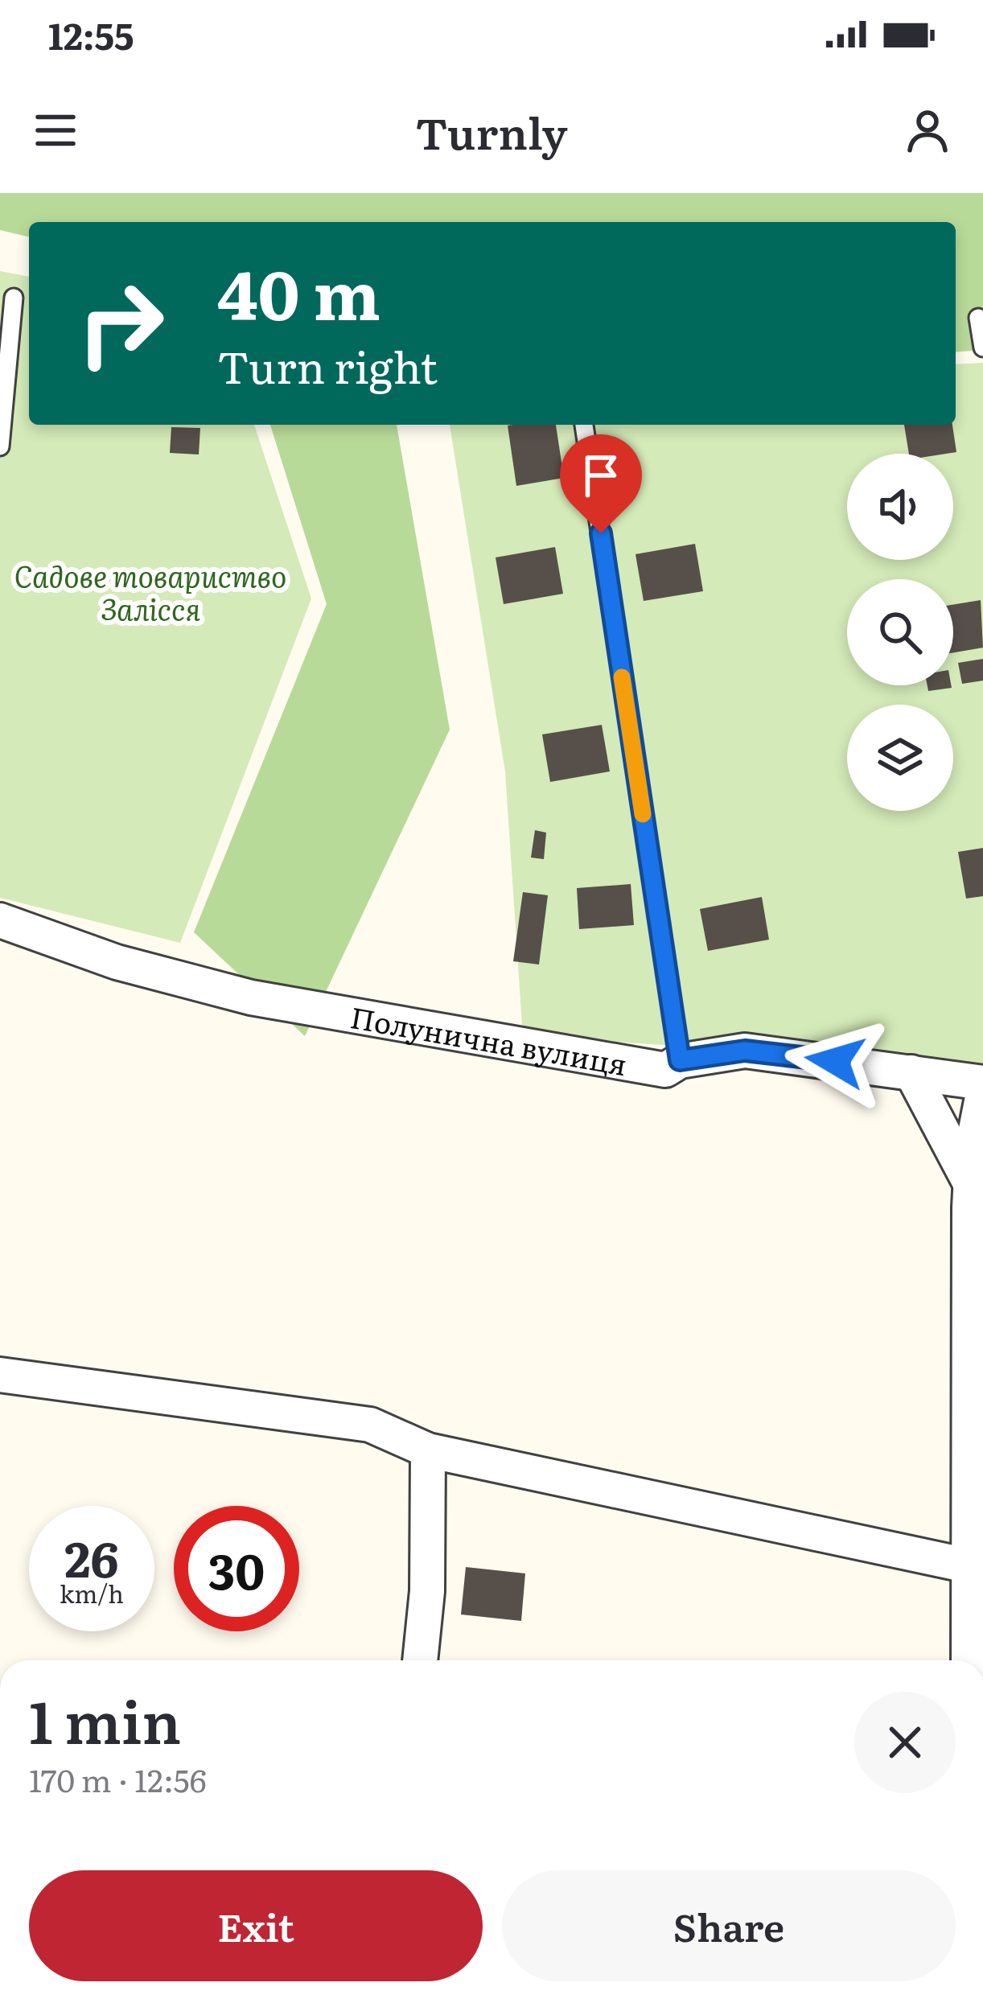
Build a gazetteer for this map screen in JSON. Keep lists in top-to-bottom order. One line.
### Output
{"streets":{"street":["Полунична вулиця"]},"parks":["Садове товариство Залісся"],"page":{"status":"12:55","header":"Turnly","turn":["40 m","Turn right"],"speed":"26 km/h","limit":"30","heading":["1 min","170 m · 12:56"],"buttons":["Exit","Share"]}}
